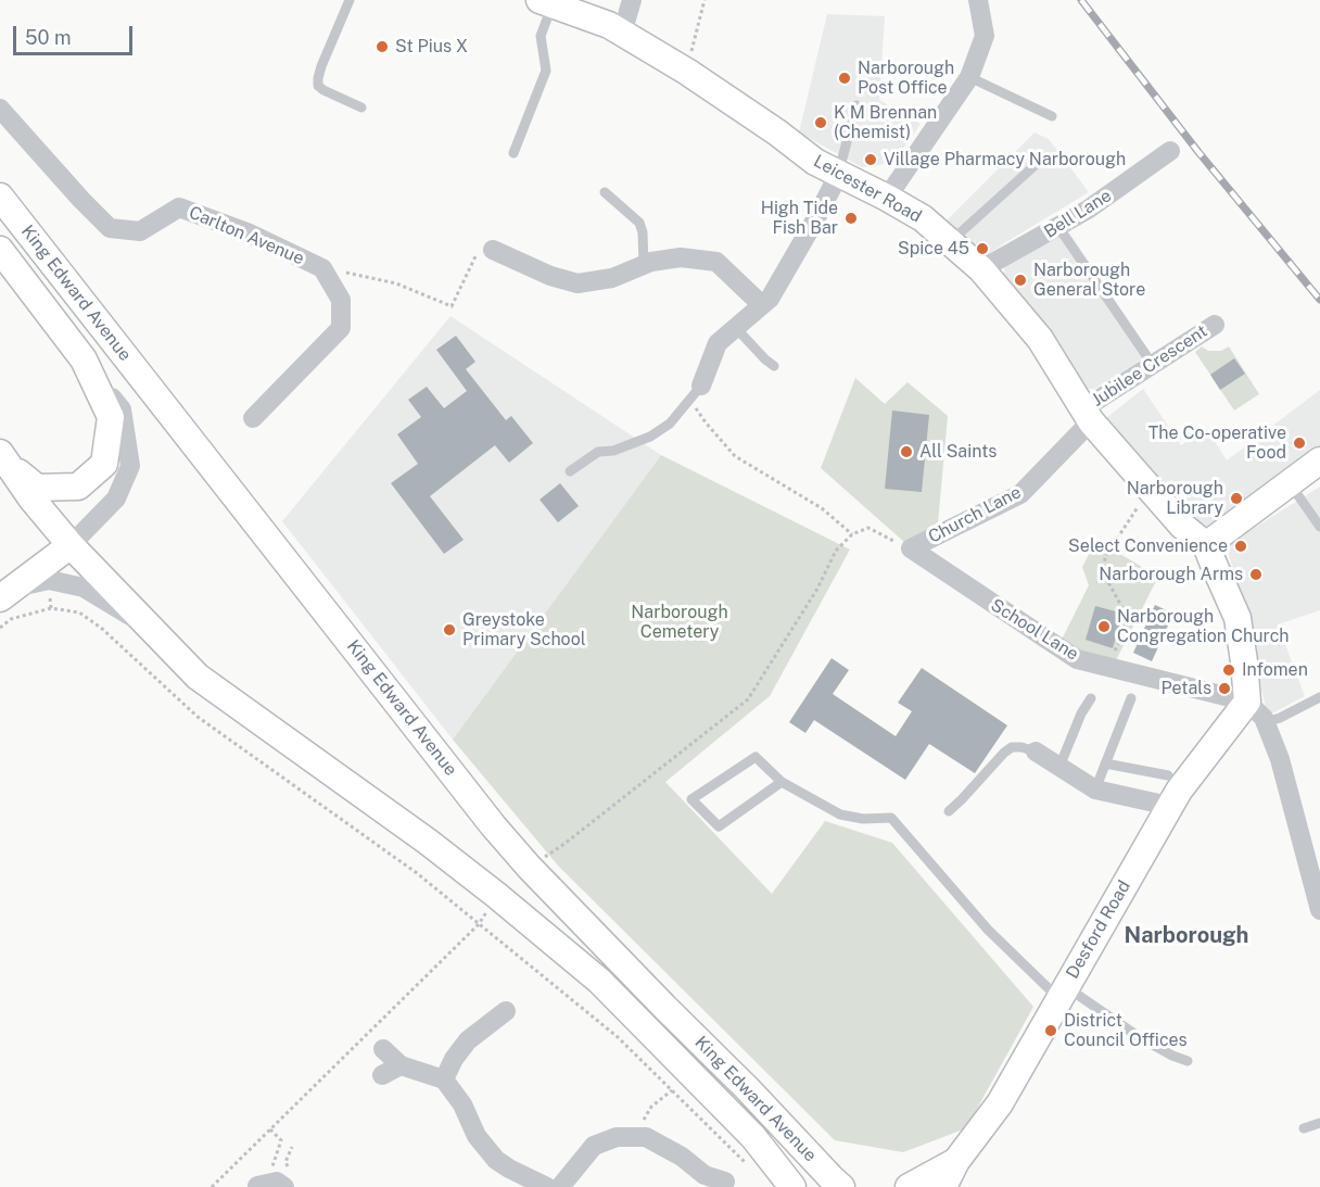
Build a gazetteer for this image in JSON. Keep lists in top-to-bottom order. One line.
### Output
{"streets":{"main road":["Leicester Road","King Edward Avenue","Desford Road"],"street":["Bell Lane","Carlton Avenue","Jubilee Crescent","Church Lane","School Lane"]},"crossings":[["Leicester Road","Bell Lane"],["Leicester Road","Jubilee Crescent"],["Leicester Road","Church Lane"],["Jubilee Crescent","Church Lane"],["Church Lane","School Lane"],["School Lane","Desford Road"]],"districts":["Narborough"],"parks":["Narborough Cemetery"],"places":["St Pius X","Narborough Post Office","K M Brennan (Chemist)","Village Pharmacy Narborough","High Tide Fish Bar","Spice 45","Narborough General Store","The Co-operative Food","All Saints","Narborough Library","Select Convenience","Narborough Arms","Narborough Congregation Church","Greystoke Primary School","Infomen","Petals","District Council Offices"],"scale_bar":"50 m"}
